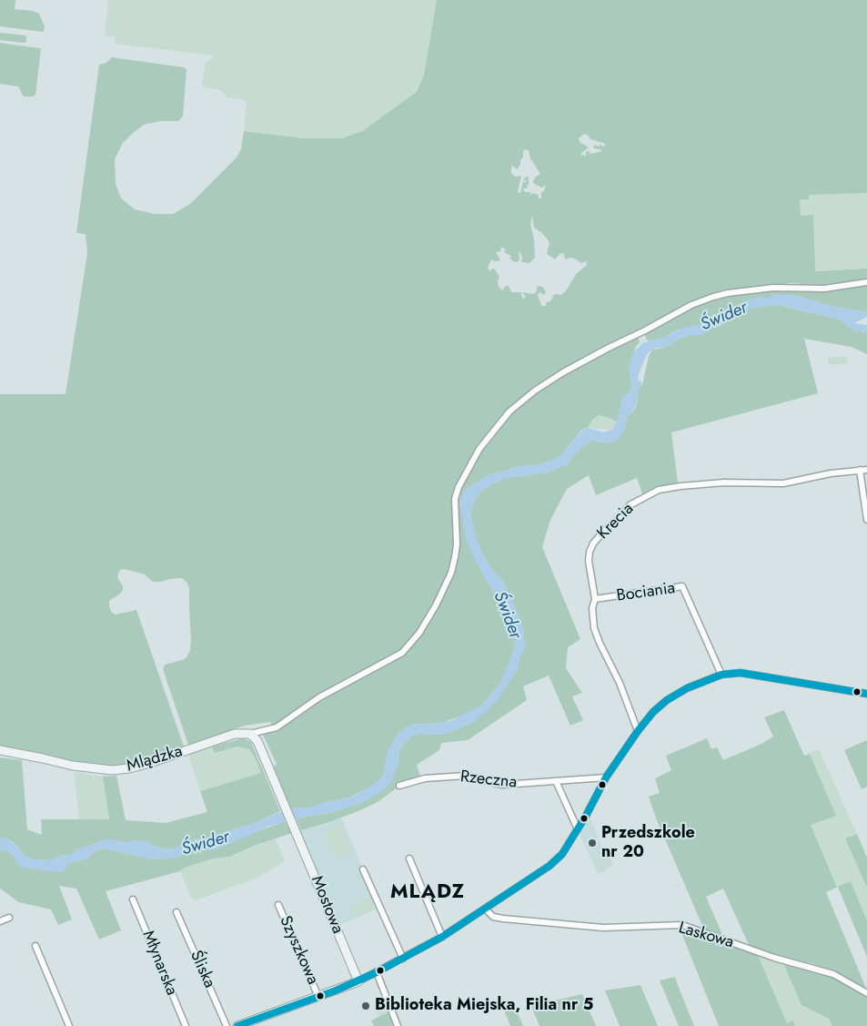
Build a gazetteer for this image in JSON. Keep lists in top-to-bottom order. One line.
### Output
{"streets":{"street":["Krecia","Bociania","Mlądzka","Rzeczna","Mostowa","Laskowa","Szyszkowa","Młynarska","Śliska"]},"crossings":[["Krecia","Bociania"],["Mlądzka","Mostowa"]],"districts":["MLĄDZ"],"water":["Świder"],"places":["Przedszkole nr 20","Biblioteka Miejska, Filia nr 5"]}
